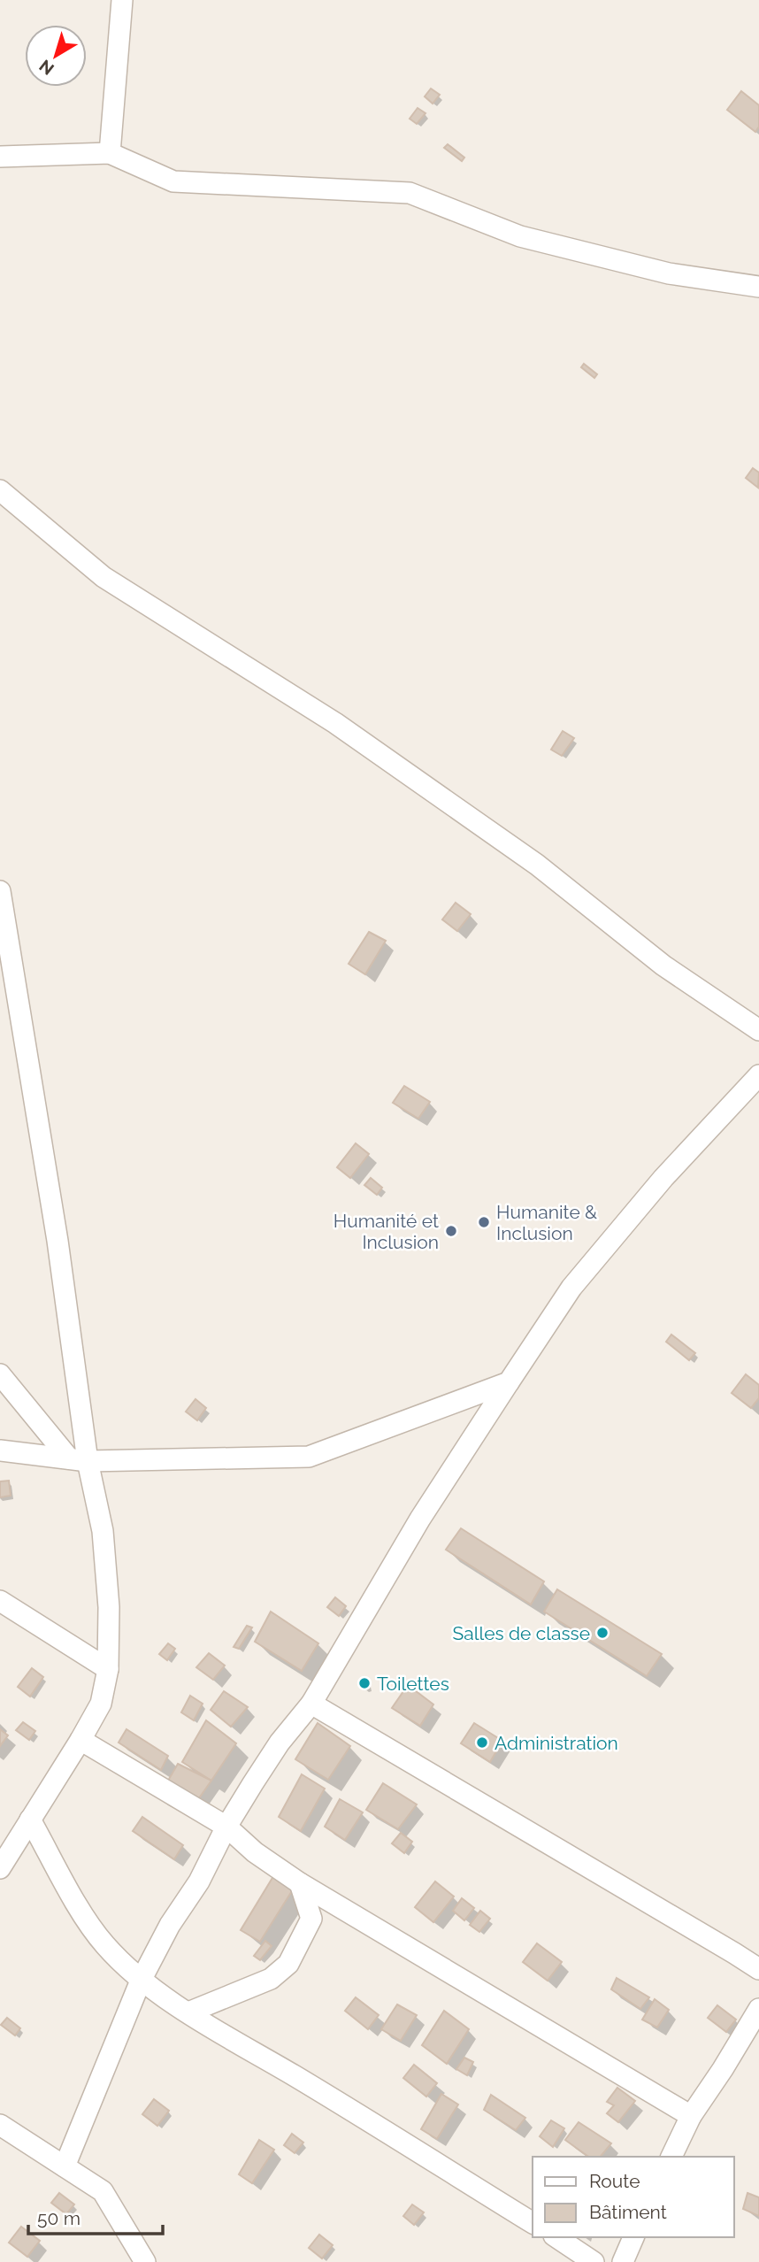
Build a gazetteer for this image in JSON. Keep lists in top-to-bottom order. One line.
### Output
{"places":["Humanite & Inclusion","Humanité et Inclusion","Salles de classe","Toilettes","Administration"],"legend":["Route","Bâtiment"],"scale_bar":"50 m","north":"bottom left"}
